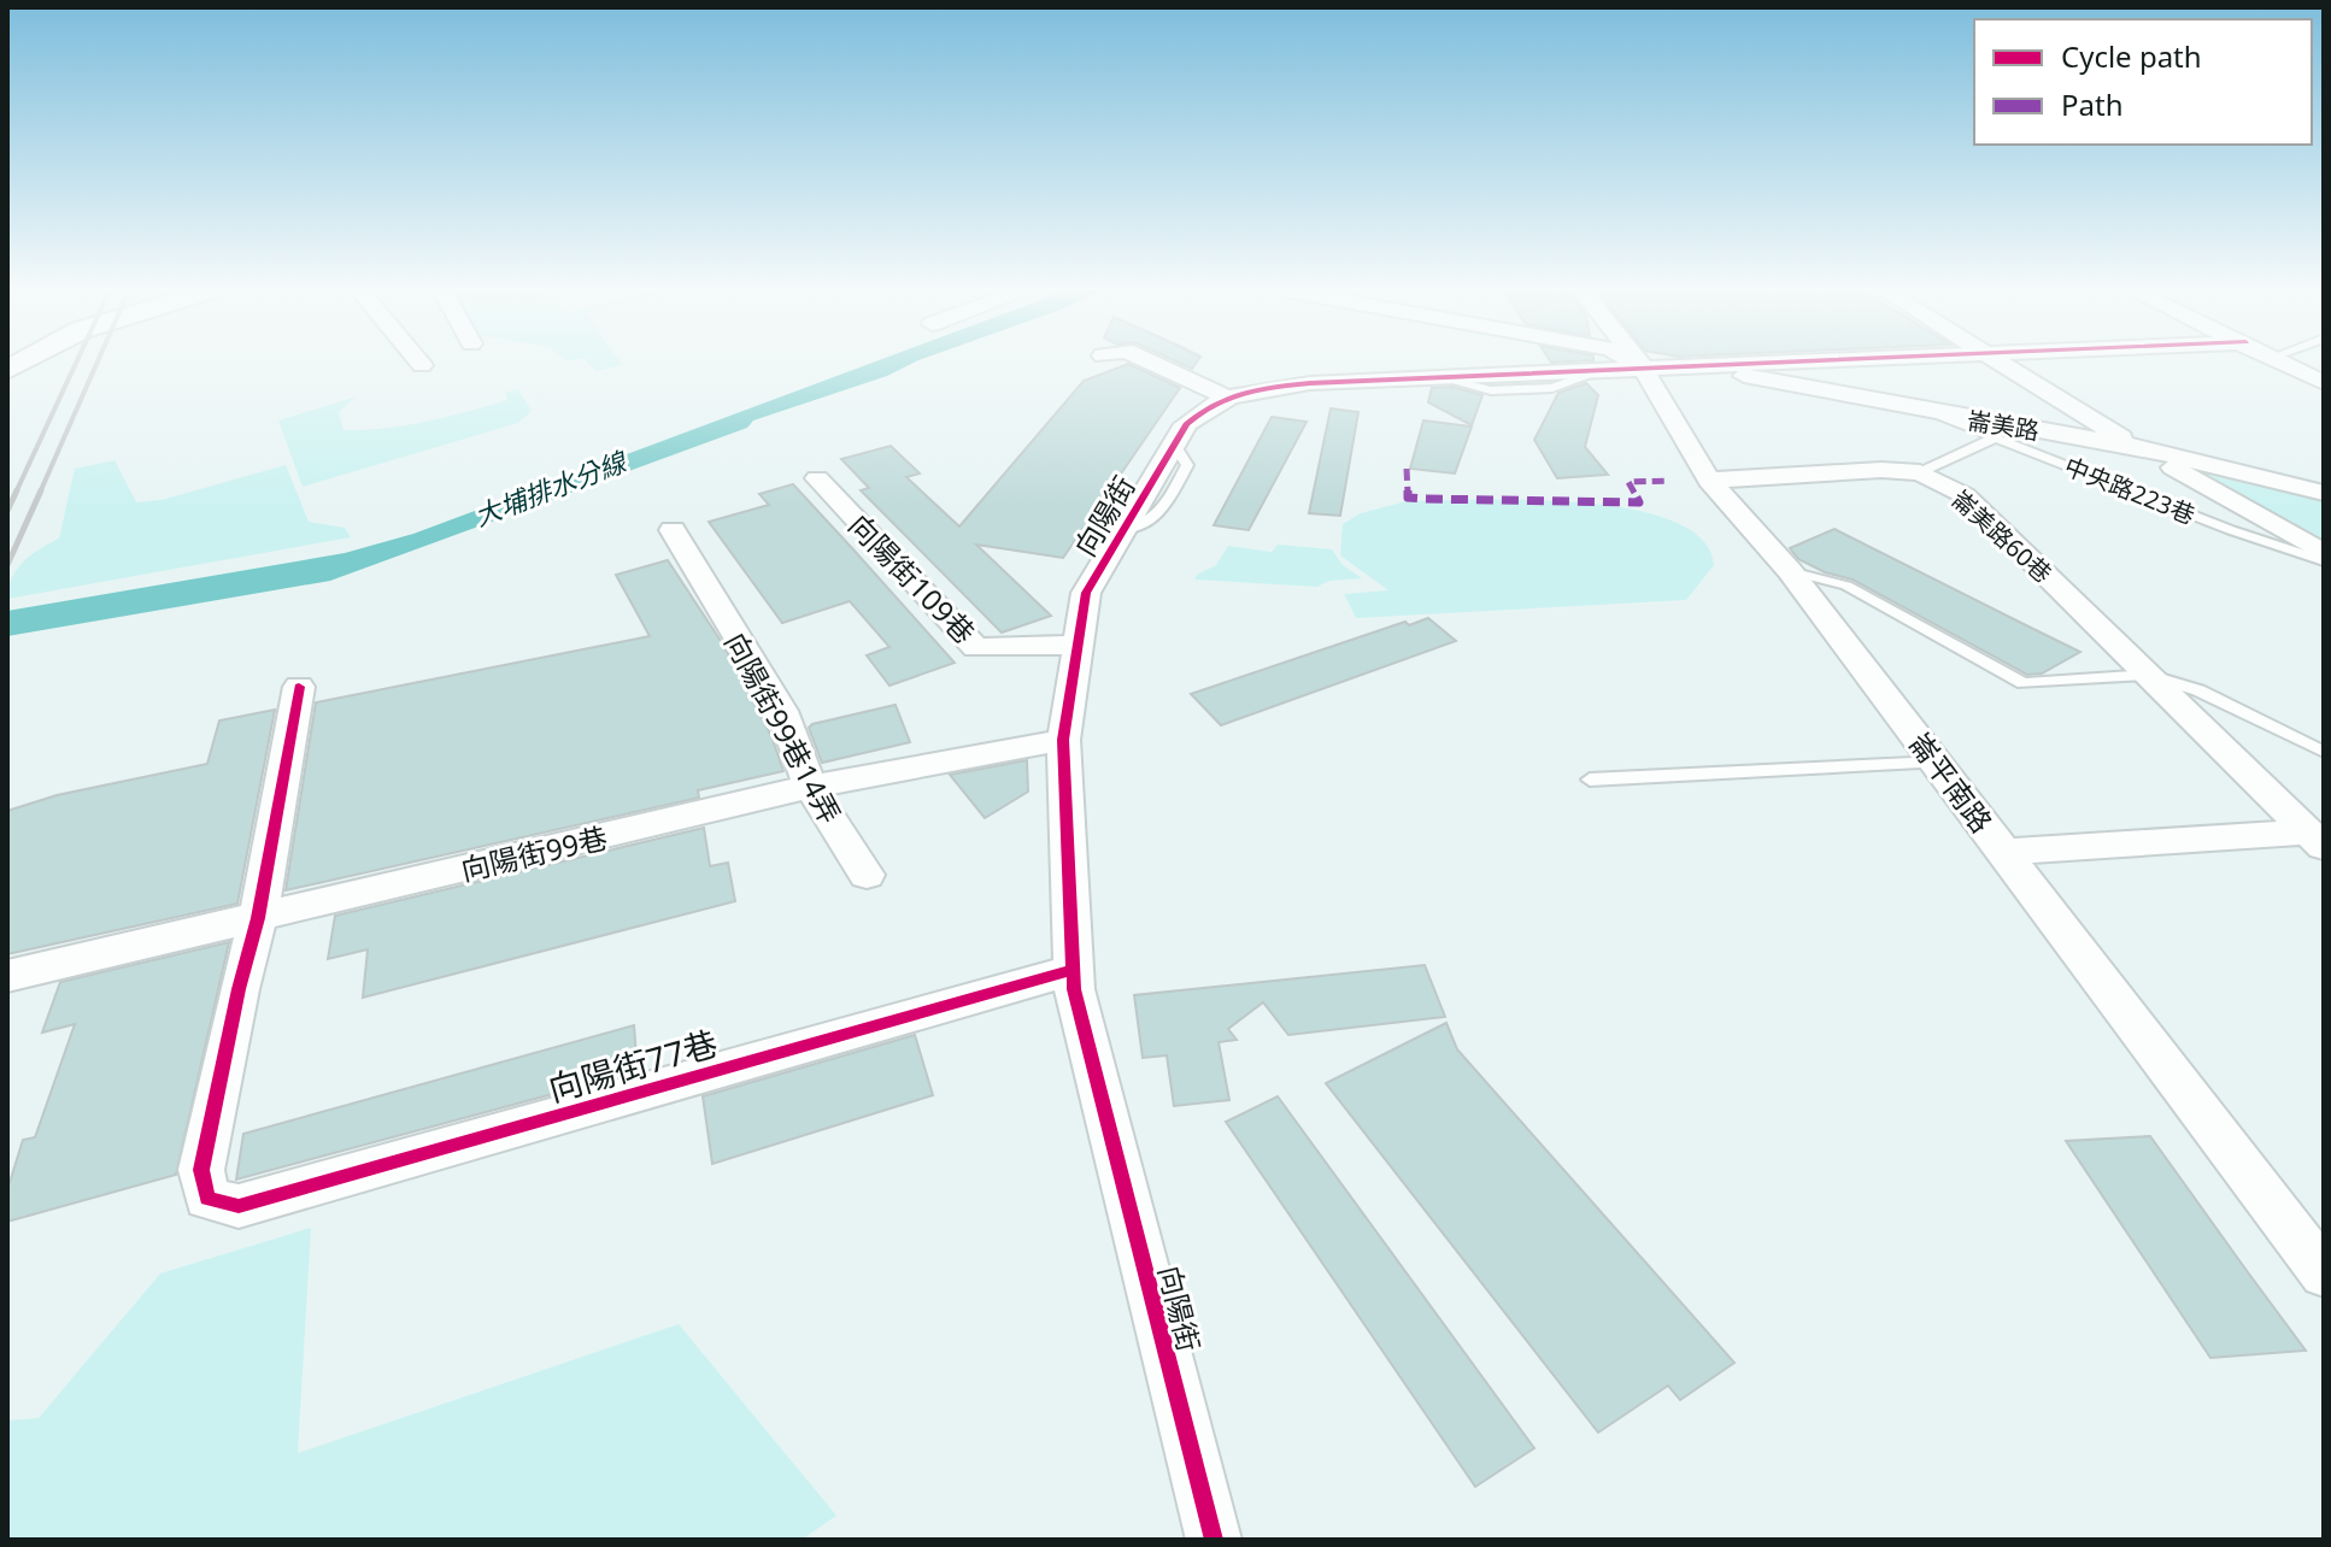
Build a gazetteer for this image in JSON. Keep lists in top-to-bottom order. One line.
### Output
{"streets":{"street":["崙美路","向陽街","崙美路60巷","向陽街109巷","向陽街99巷14弄","崙平南路","向陽街99巷","向陽街77巷"],"lane":["中央路223巷"]},"crossings":[["崙美路","中央路223巷"],["崙美路","向陽街"],["崙美路","崙平南路"],["向陽街","向陽街109巷"],["向陽街","崙平南路"],["向陽街","向陽街99巷"],["向陽街","向陽街77巷"],["崙美路60巷","崙平南路"],["向陽街99巷14弄","向陽街99巷"],["向陽街99巷","向陽街77巷"]],"water":["大埔排水分線"],"legend":["Cycle path","Path"]}
